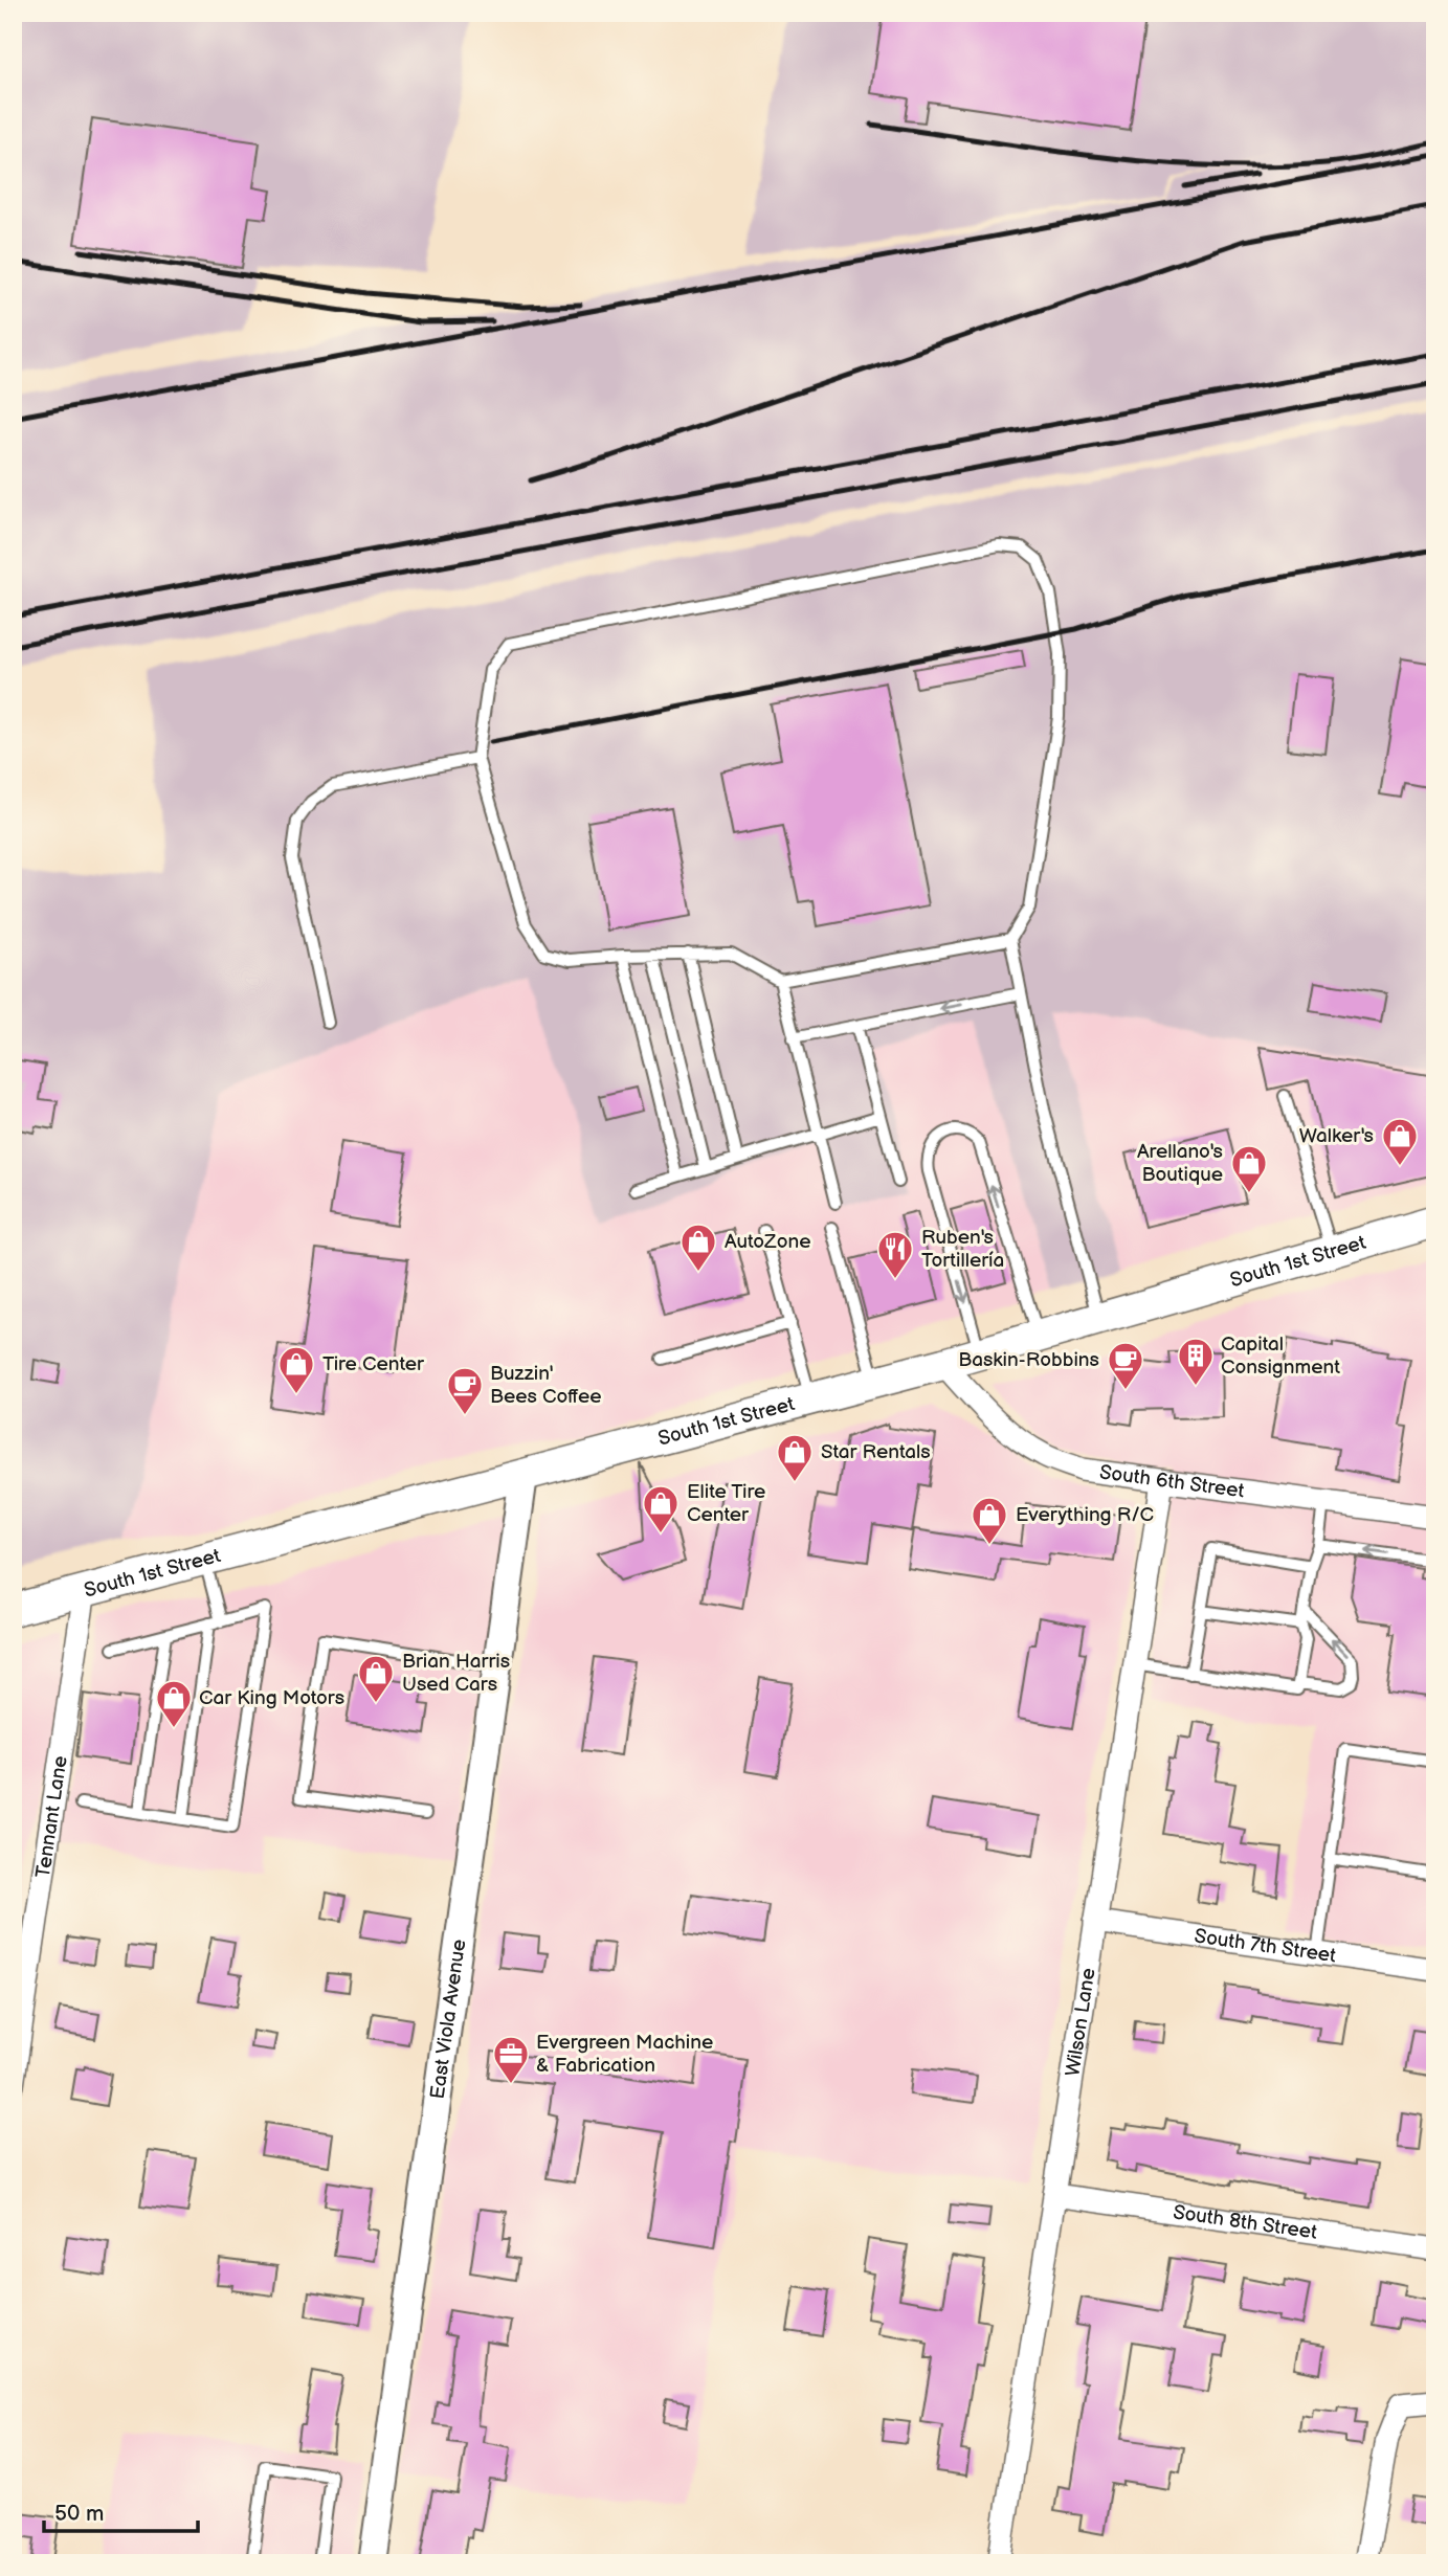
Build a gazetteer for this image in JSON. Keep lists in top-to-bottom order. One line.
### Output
{"streets":{"main road":["South 1st Street"],"street":["South 6th Street","Tennant Lane","South 7th Street","East Viola Avenue","Wilson Lane","South 8th Street"]},"crossings":[["South 1st Street","South 6th Street"],["South 1st Street","Tennant Lane"],["South 1st Street","East Viola Avenue"],["South 6th Street","Wilson Lane"],["South 7th Street","Wilson Lane"],["Wilson Lane","South 8th Street"]],"places":{"shop":["Walker's","Arellano's Boutique","AutoZone","Tire Center","Star Rentals","Elite Tire Center","Everything R/C","Brian Harris Used Cars","Car King Motors"],"restaurant":["Ruben's Tortillería"],"building":["Capital Consignment"],"cafe":["Baskin-Robbins","Buzzin' Bees Coffee"],"office":["Evergreen Machine & Fabrication"]},"scale_bar":"50 m"}
